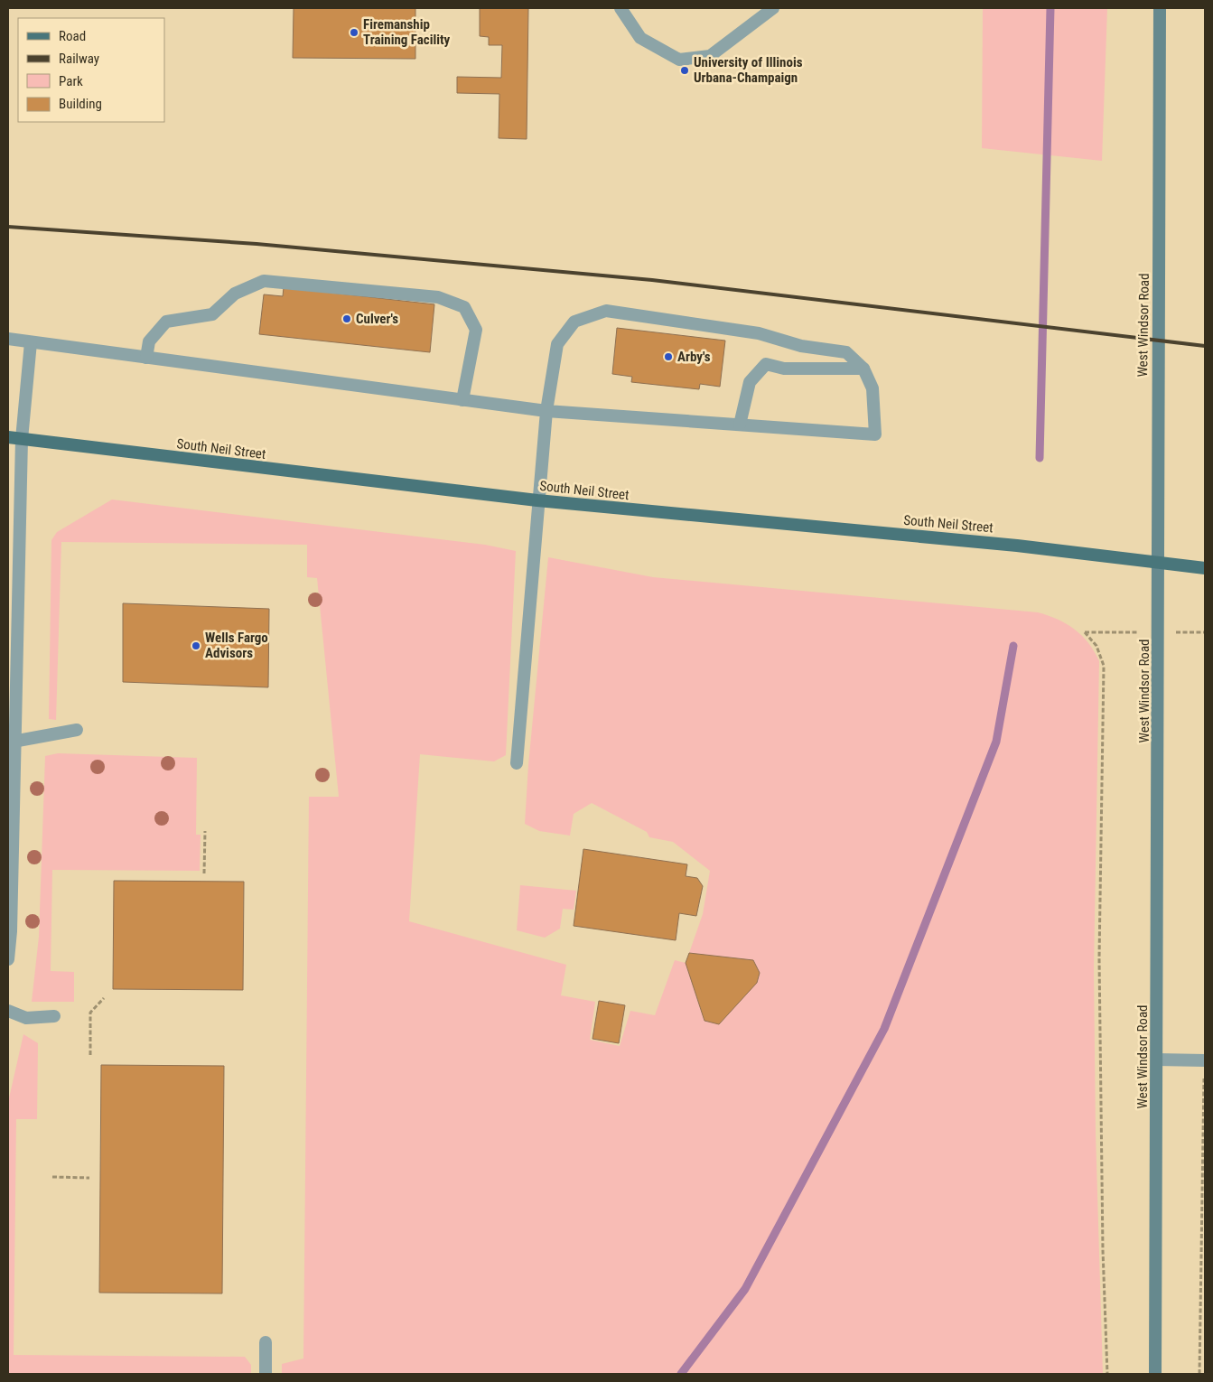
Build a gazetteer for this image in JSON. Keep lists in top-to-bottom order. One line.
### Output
{"streets":{"main road":["West Windsor Road","South Neil Street"]},"crossings":[["West Windsor Road","South Neil Street"]],"places":["Firemanship Training Facility","University of Illinois Urbana-Champaign","Culver's","Arby's","Wells Fargo Advisors"],"legend":["Road","Railway","Park","Building"]}
